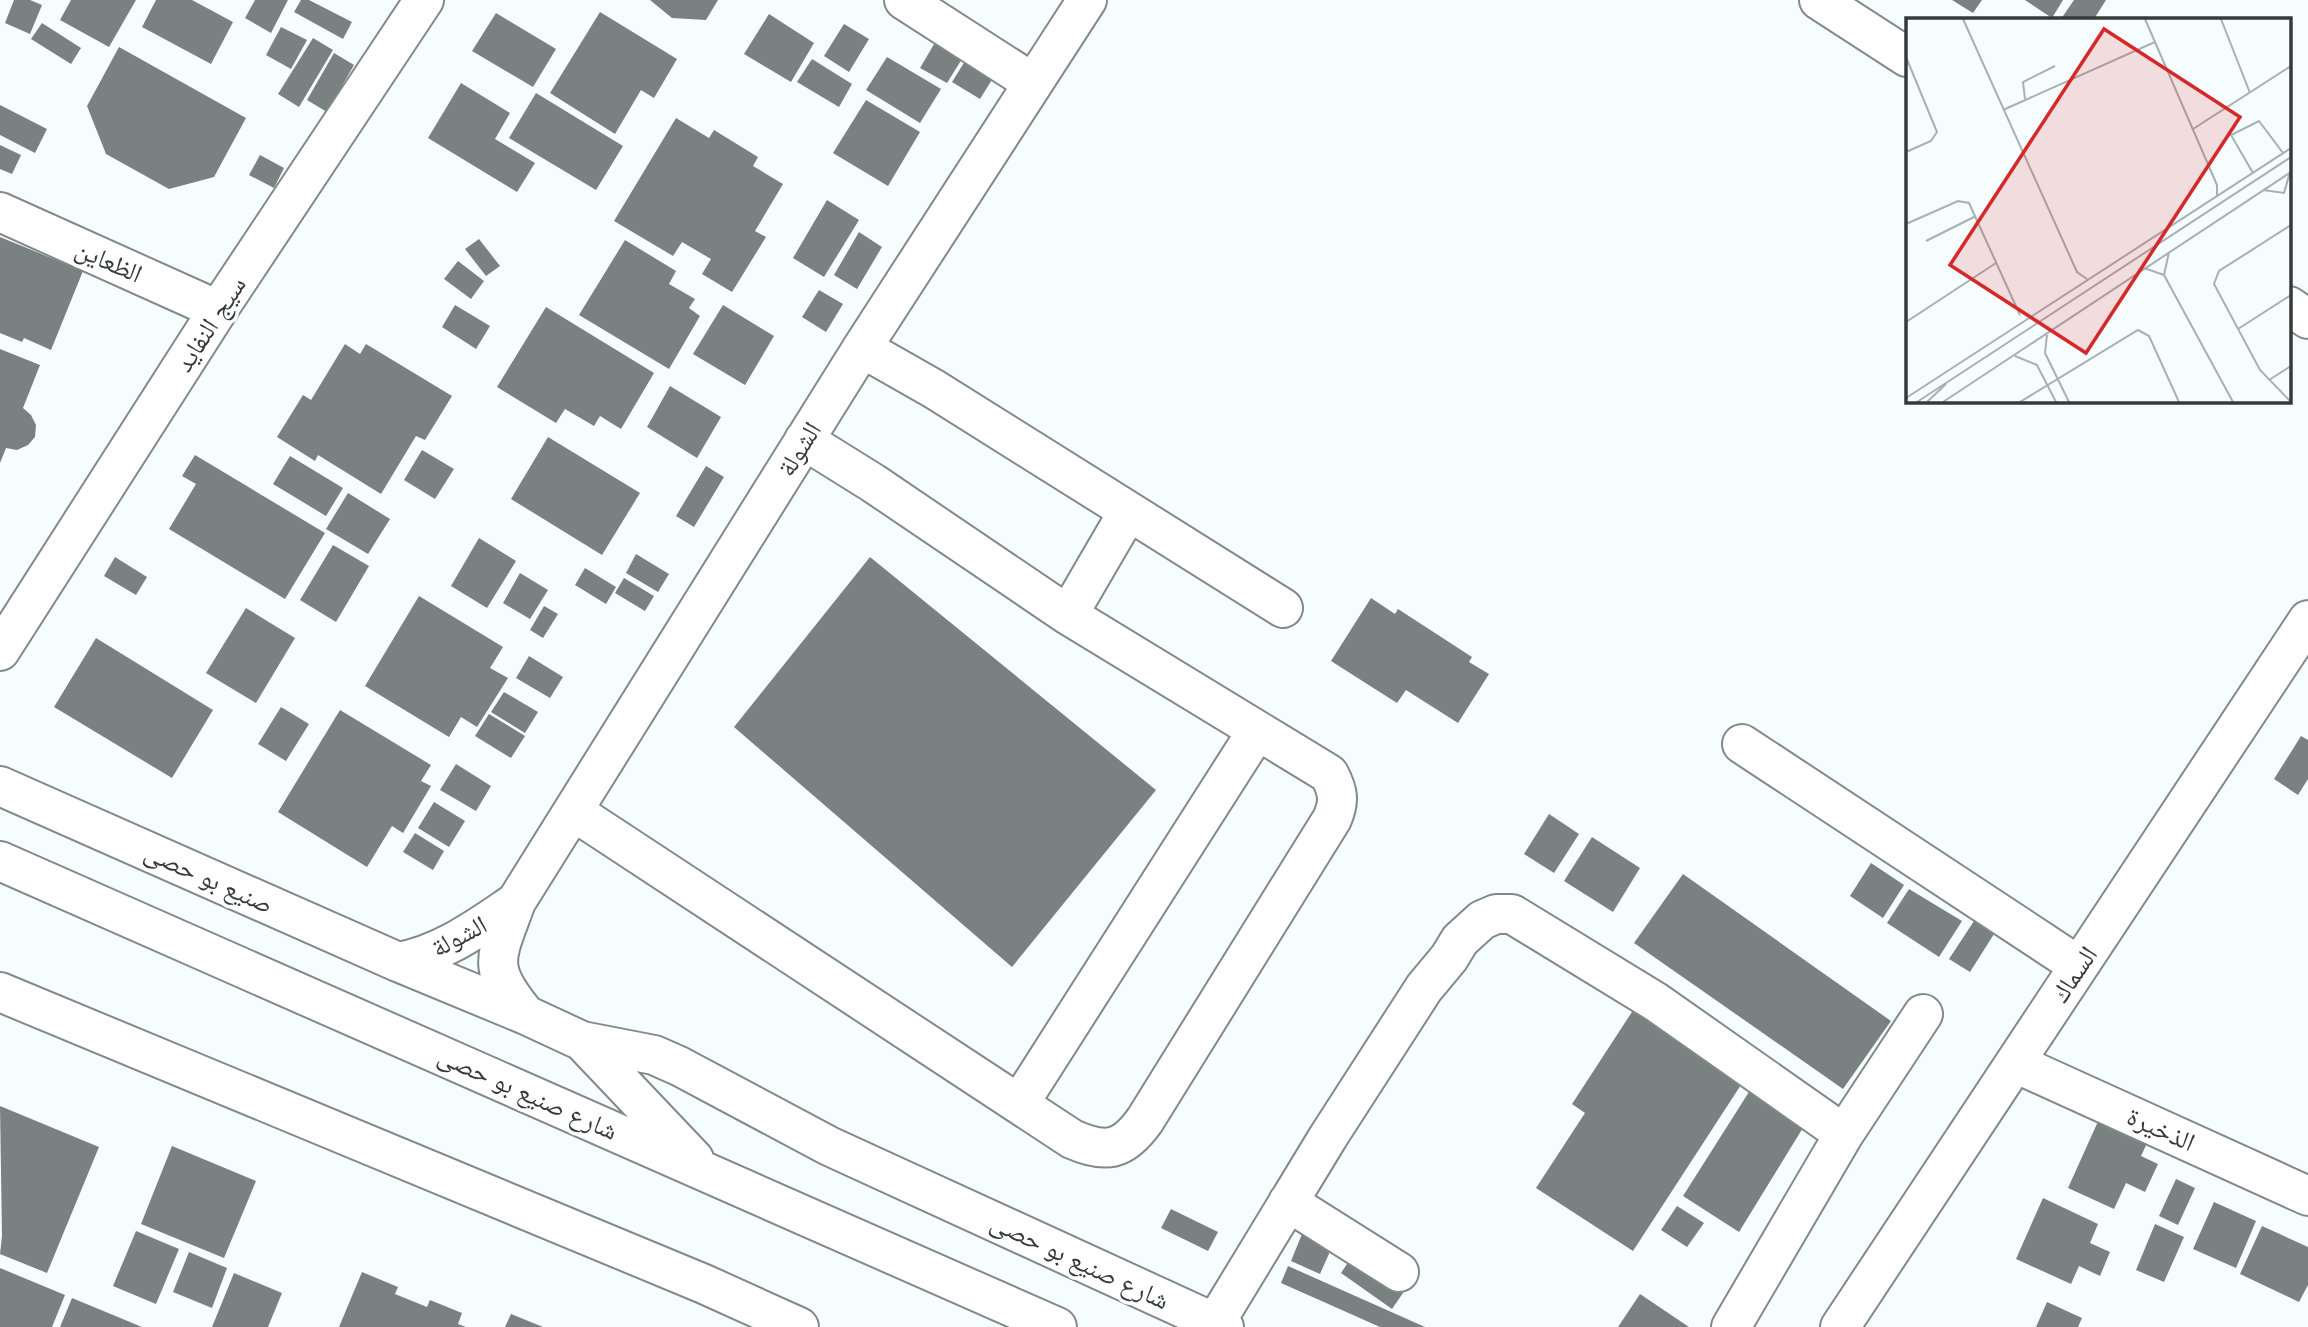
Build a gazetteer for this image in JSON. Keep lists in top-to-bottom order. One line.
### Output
{"streets":{"street":["الظعاين","سيج النفايد","الشولة","صنيع بو حصى","السماك","شارع صنيع بو حصى","الذخيرة"]},"crossings":[["الظعاين","سيج النفايد"],["الشولة","صنيع بو حصى"],["الشولة","شارع صنيع بو حصى"],["صنيع بو حصى","شارع صنيع بو حصى"],["السماك","الذخيرة"]]}
